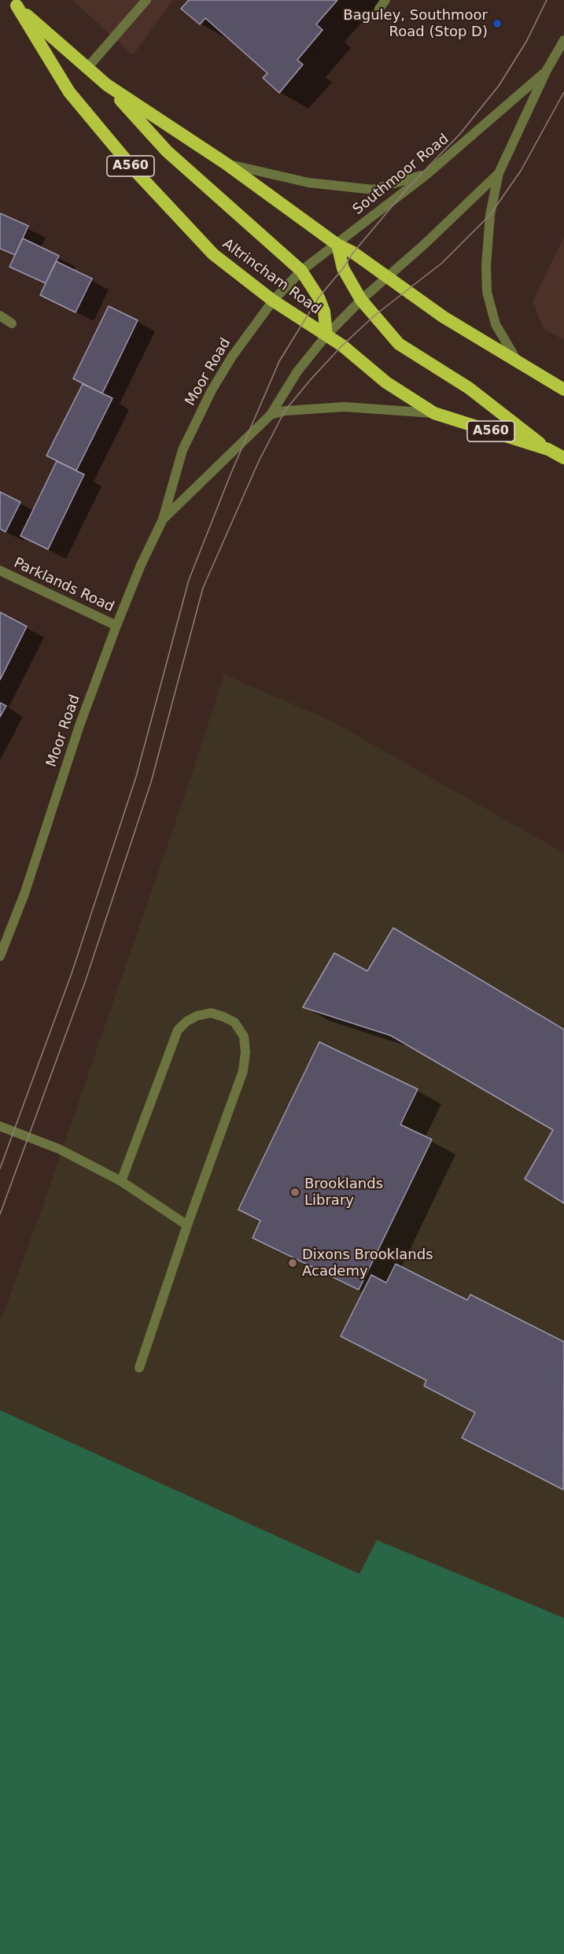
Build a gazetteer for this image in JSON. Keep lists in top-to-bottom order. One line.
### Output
{"streets":{"highway":["A560","Altrincham Road"],"street":["Southmoor Road","Moor Road","Parklands Road"]},"crossings":[["Southmoor Road","Altrincham Road"],["Southmoor Road","Moor Road"],["Altrincham Road","Moor Road"],["Moor Road","Parklands Road"]],"places":["Baguley, Southmoor Road (Stop D)","Brooklands Library","Dixons Brooklands Academy"]}
